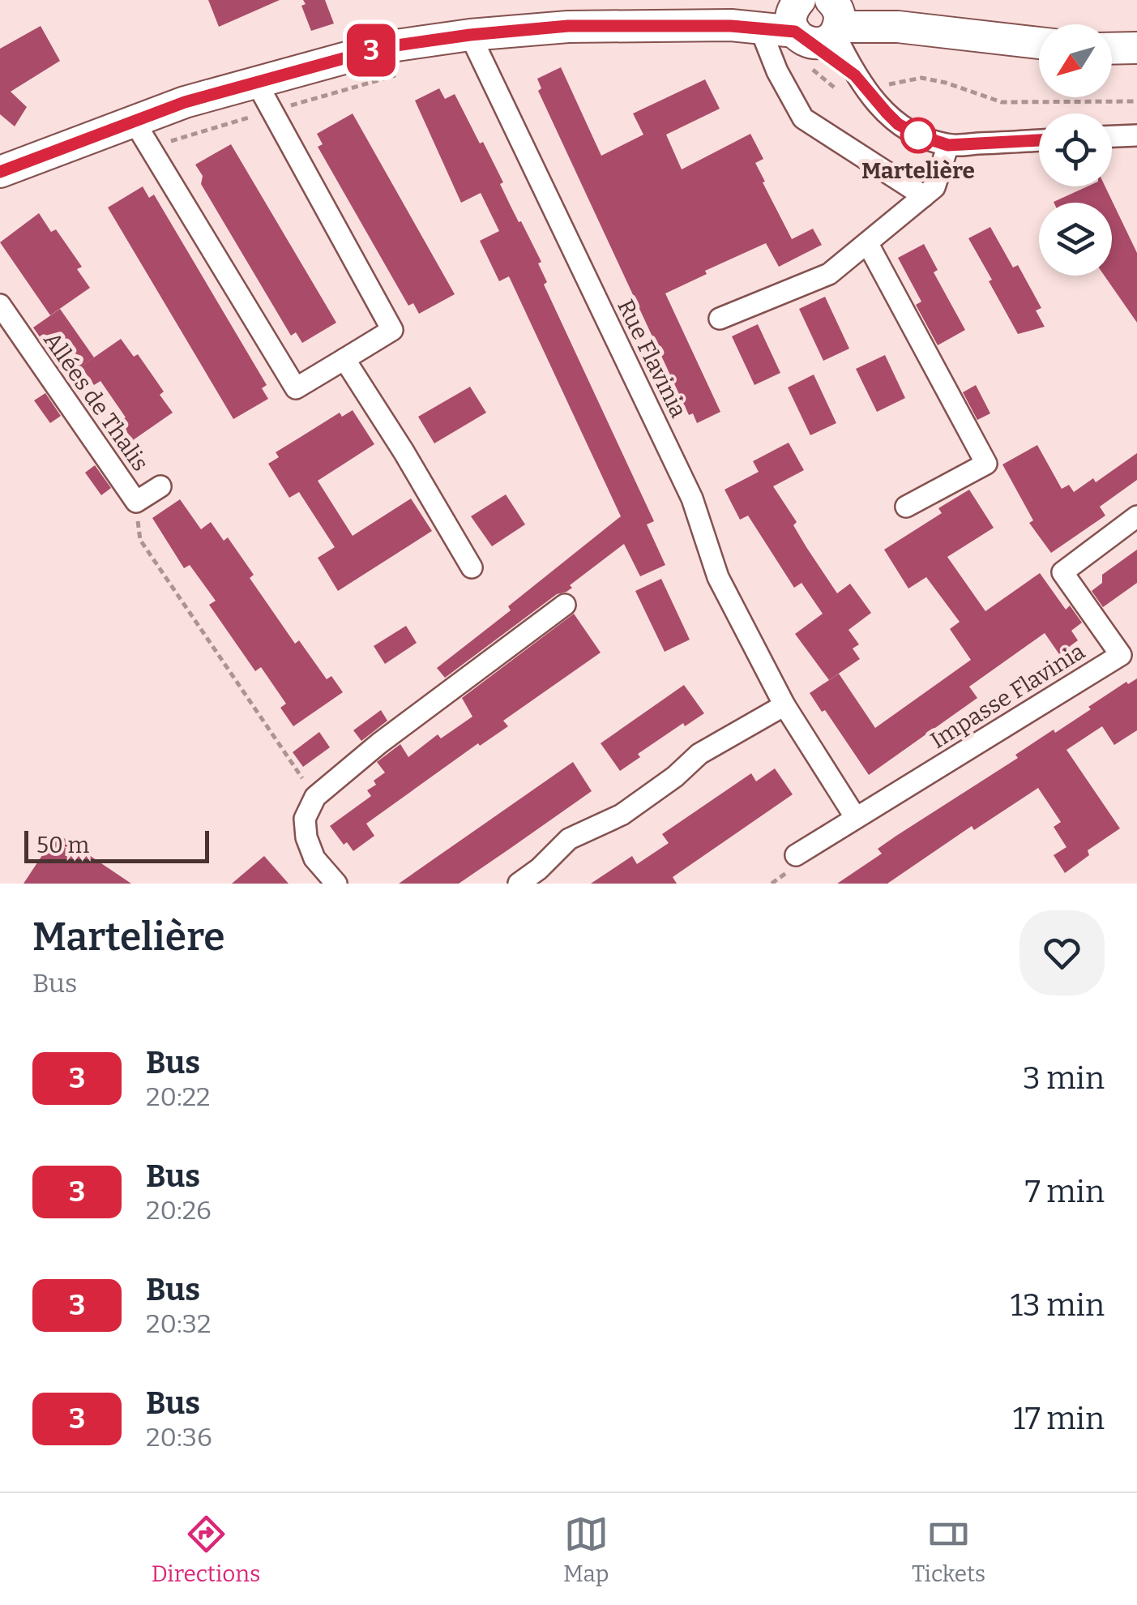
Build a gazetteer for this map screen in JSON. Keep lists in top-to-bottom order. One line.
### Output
{"streets":{"street":["Rue Flavinia","Allées de Thalis","Impasse Flavinia"]},"crossings":[["Rue Flavinia","Impasse Flavinia"]],"places":["Martelière"],"lines":["bus line 3"],"scale_bar":"50 m","north":"bottom left","page":{"on_map":"3","scale":"50 m","heading":["Martelière","Bus"],"list":[{"mark":"3","name":"Bus","note":"20:22","value":"3 min"},{"mark":"3","name":"Bus","note":"20:26","value":"7 min"},{"mark":"3","name":"Bus","note":"20:32","value":"13 min"},{"mark":"3","name":"Bus","note":"20:36","value":"17 min"}],"tabs":["Directions","Map","Tickets"]}}
